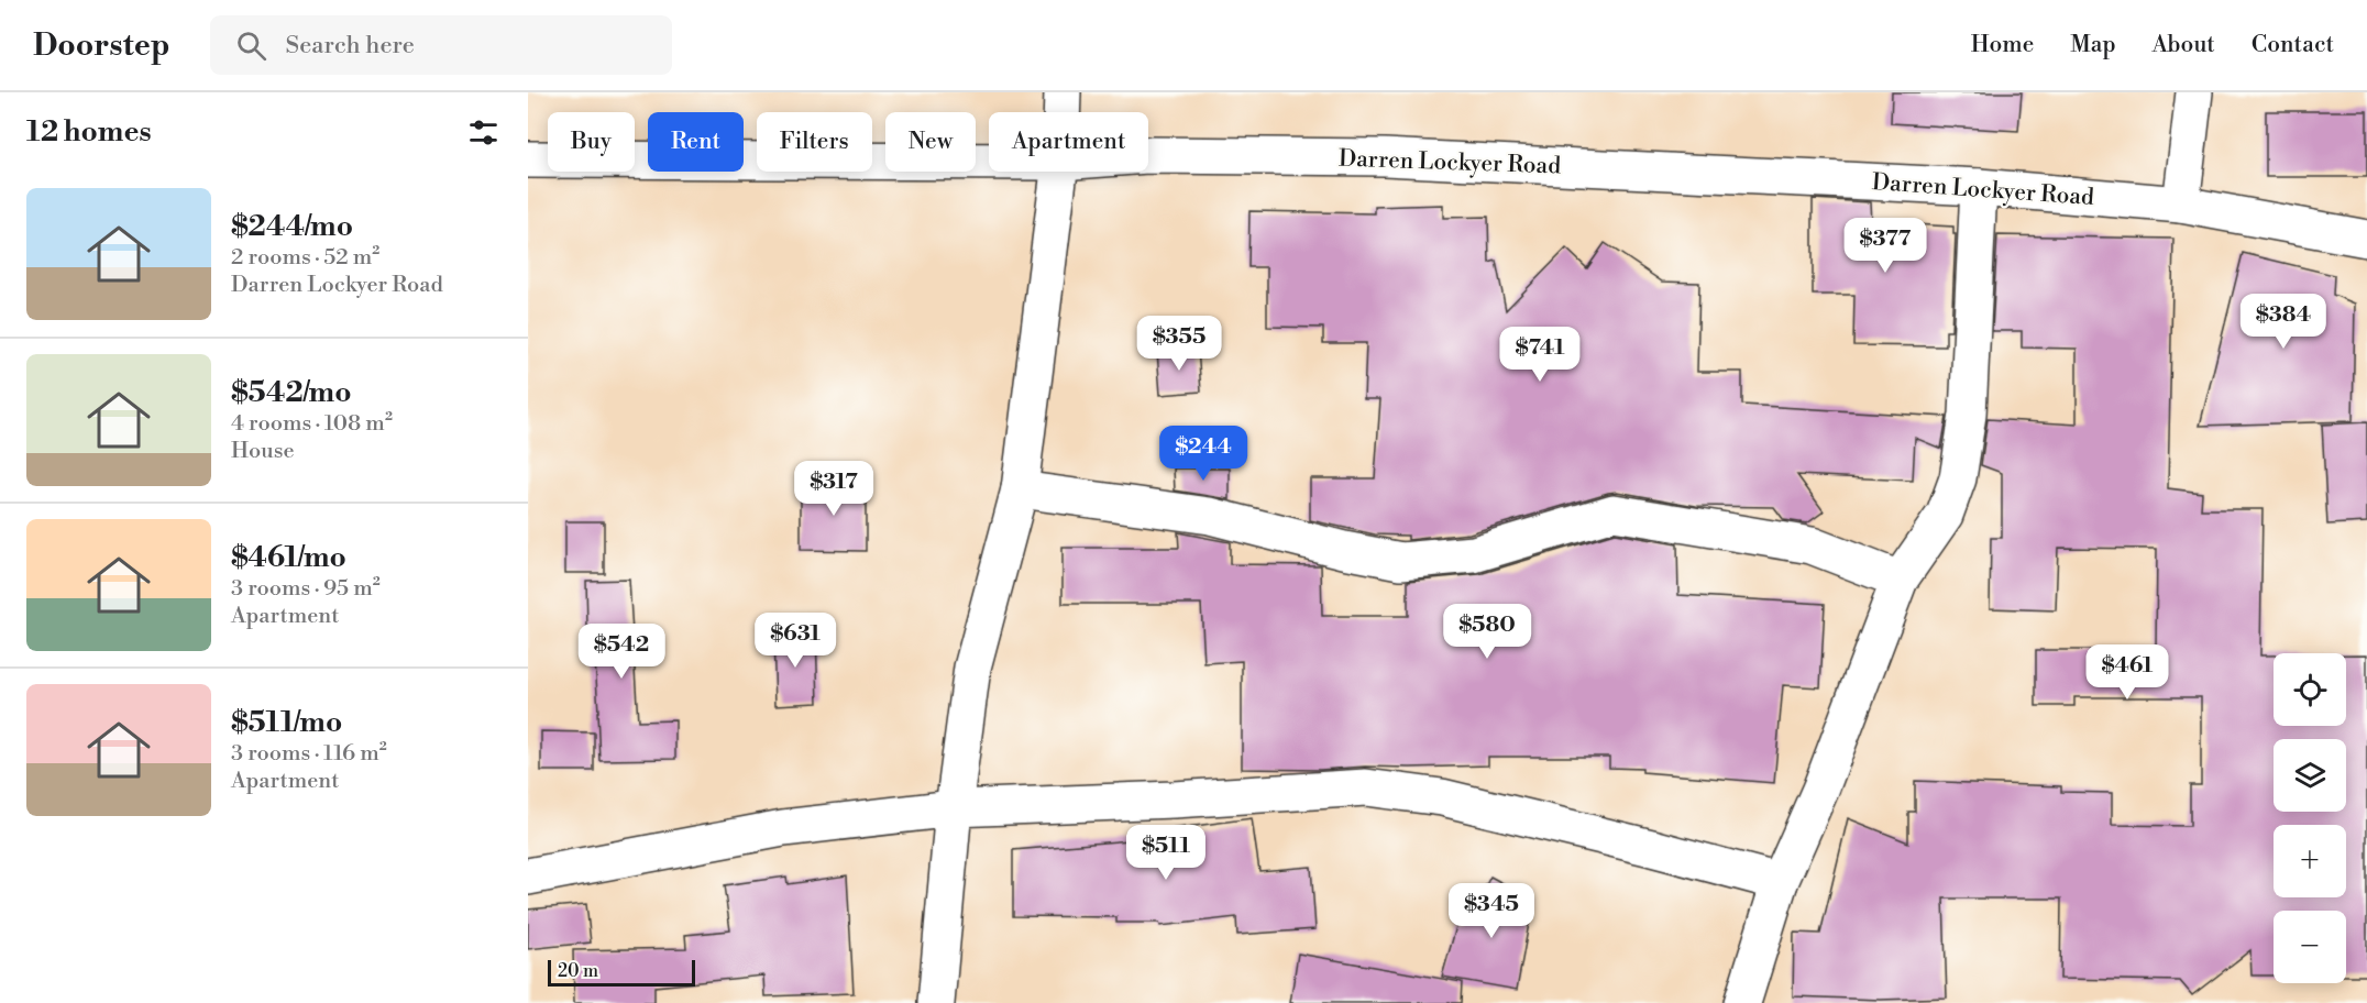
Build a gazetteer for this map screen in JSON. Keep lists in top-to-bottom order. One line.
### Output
{"streets":{"street":["Darren Lockyer Road"]},"scale_bar":"20 m","page":{"header":"Doorstep","search":"Search here","nav":["Home","Map","About","Contact"],"heading":"12 homes","chip":["Buy","Rent","Filters","New","Apartment"],"list":[{"name":"$244/mo","note":"2 rooms · 52 m² · Darren Lockyer Road"},{"name":"$542/mo","note":"4 rooms · 108 m² · House"},{"name":"$461/mo","note":"3 rooms · 95 m² · Apartment"},{"name":"$511/mo","note":"3 rooms · 116 m² · Apartment"}],"price":["$377","$384","$355","$741","$244","$317","$580","$631","$542","$461","$511","$345"],"map_buttons":["+","−"],"scale":"20 m"}}
